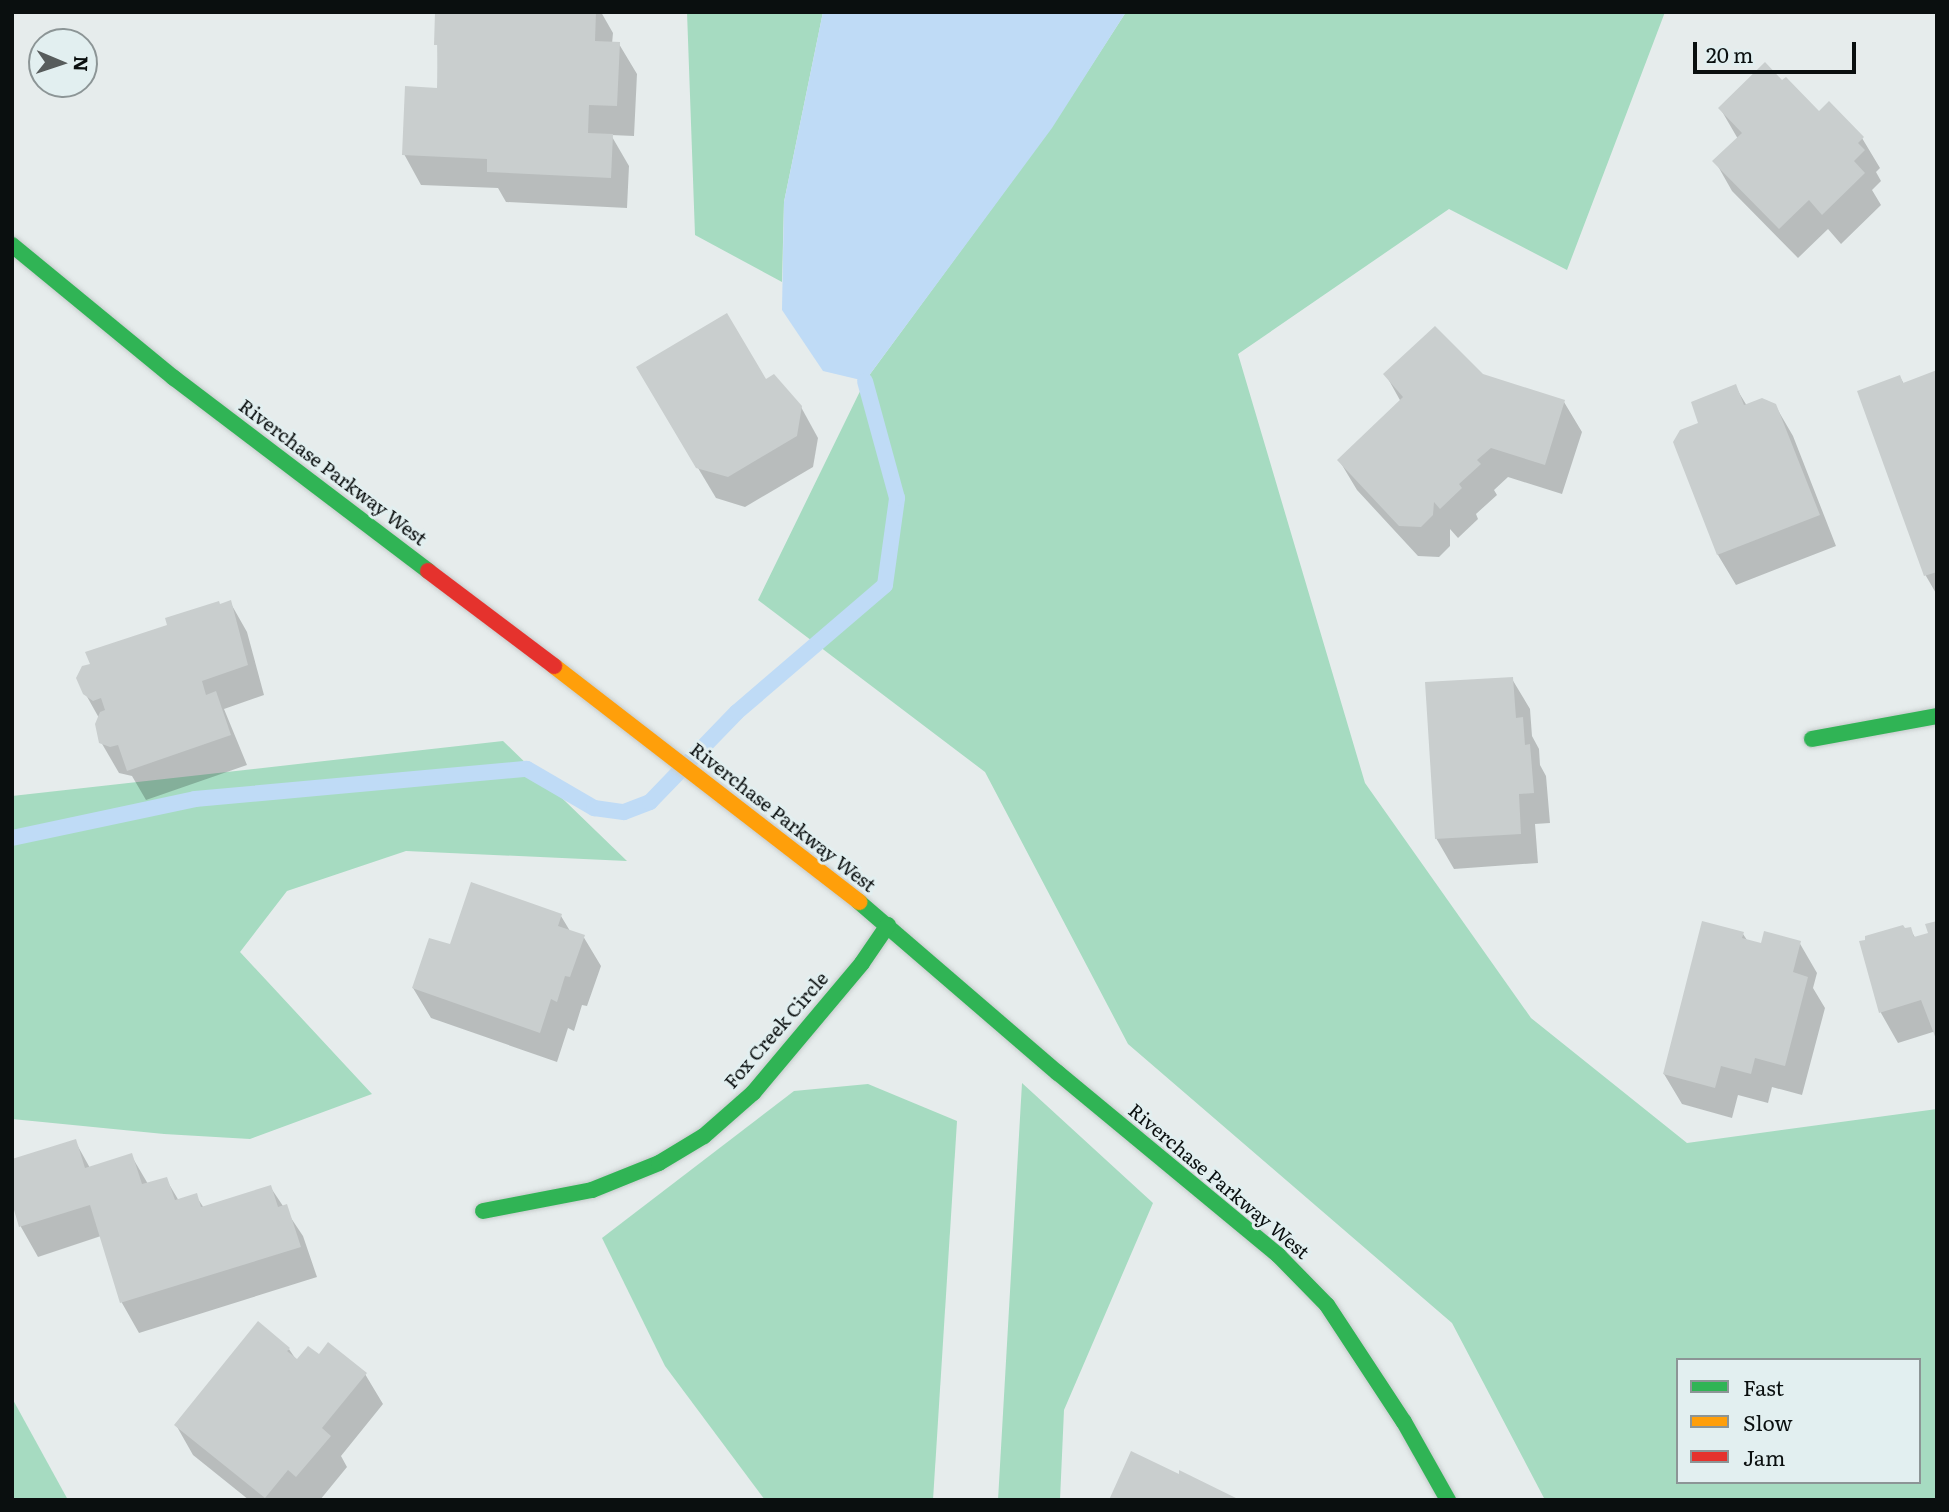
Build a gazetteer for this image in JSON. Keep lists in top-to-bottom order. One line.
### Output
{"streets":{"street":["Riverchase Parkway West","Fox Creek Circle"]},"crossings":[["Riverchase Parkway West","Fox Creek Circle"]],"legend":["Fast","Slow","Jam"],"scale_bar":"20 m","north":"right"}
